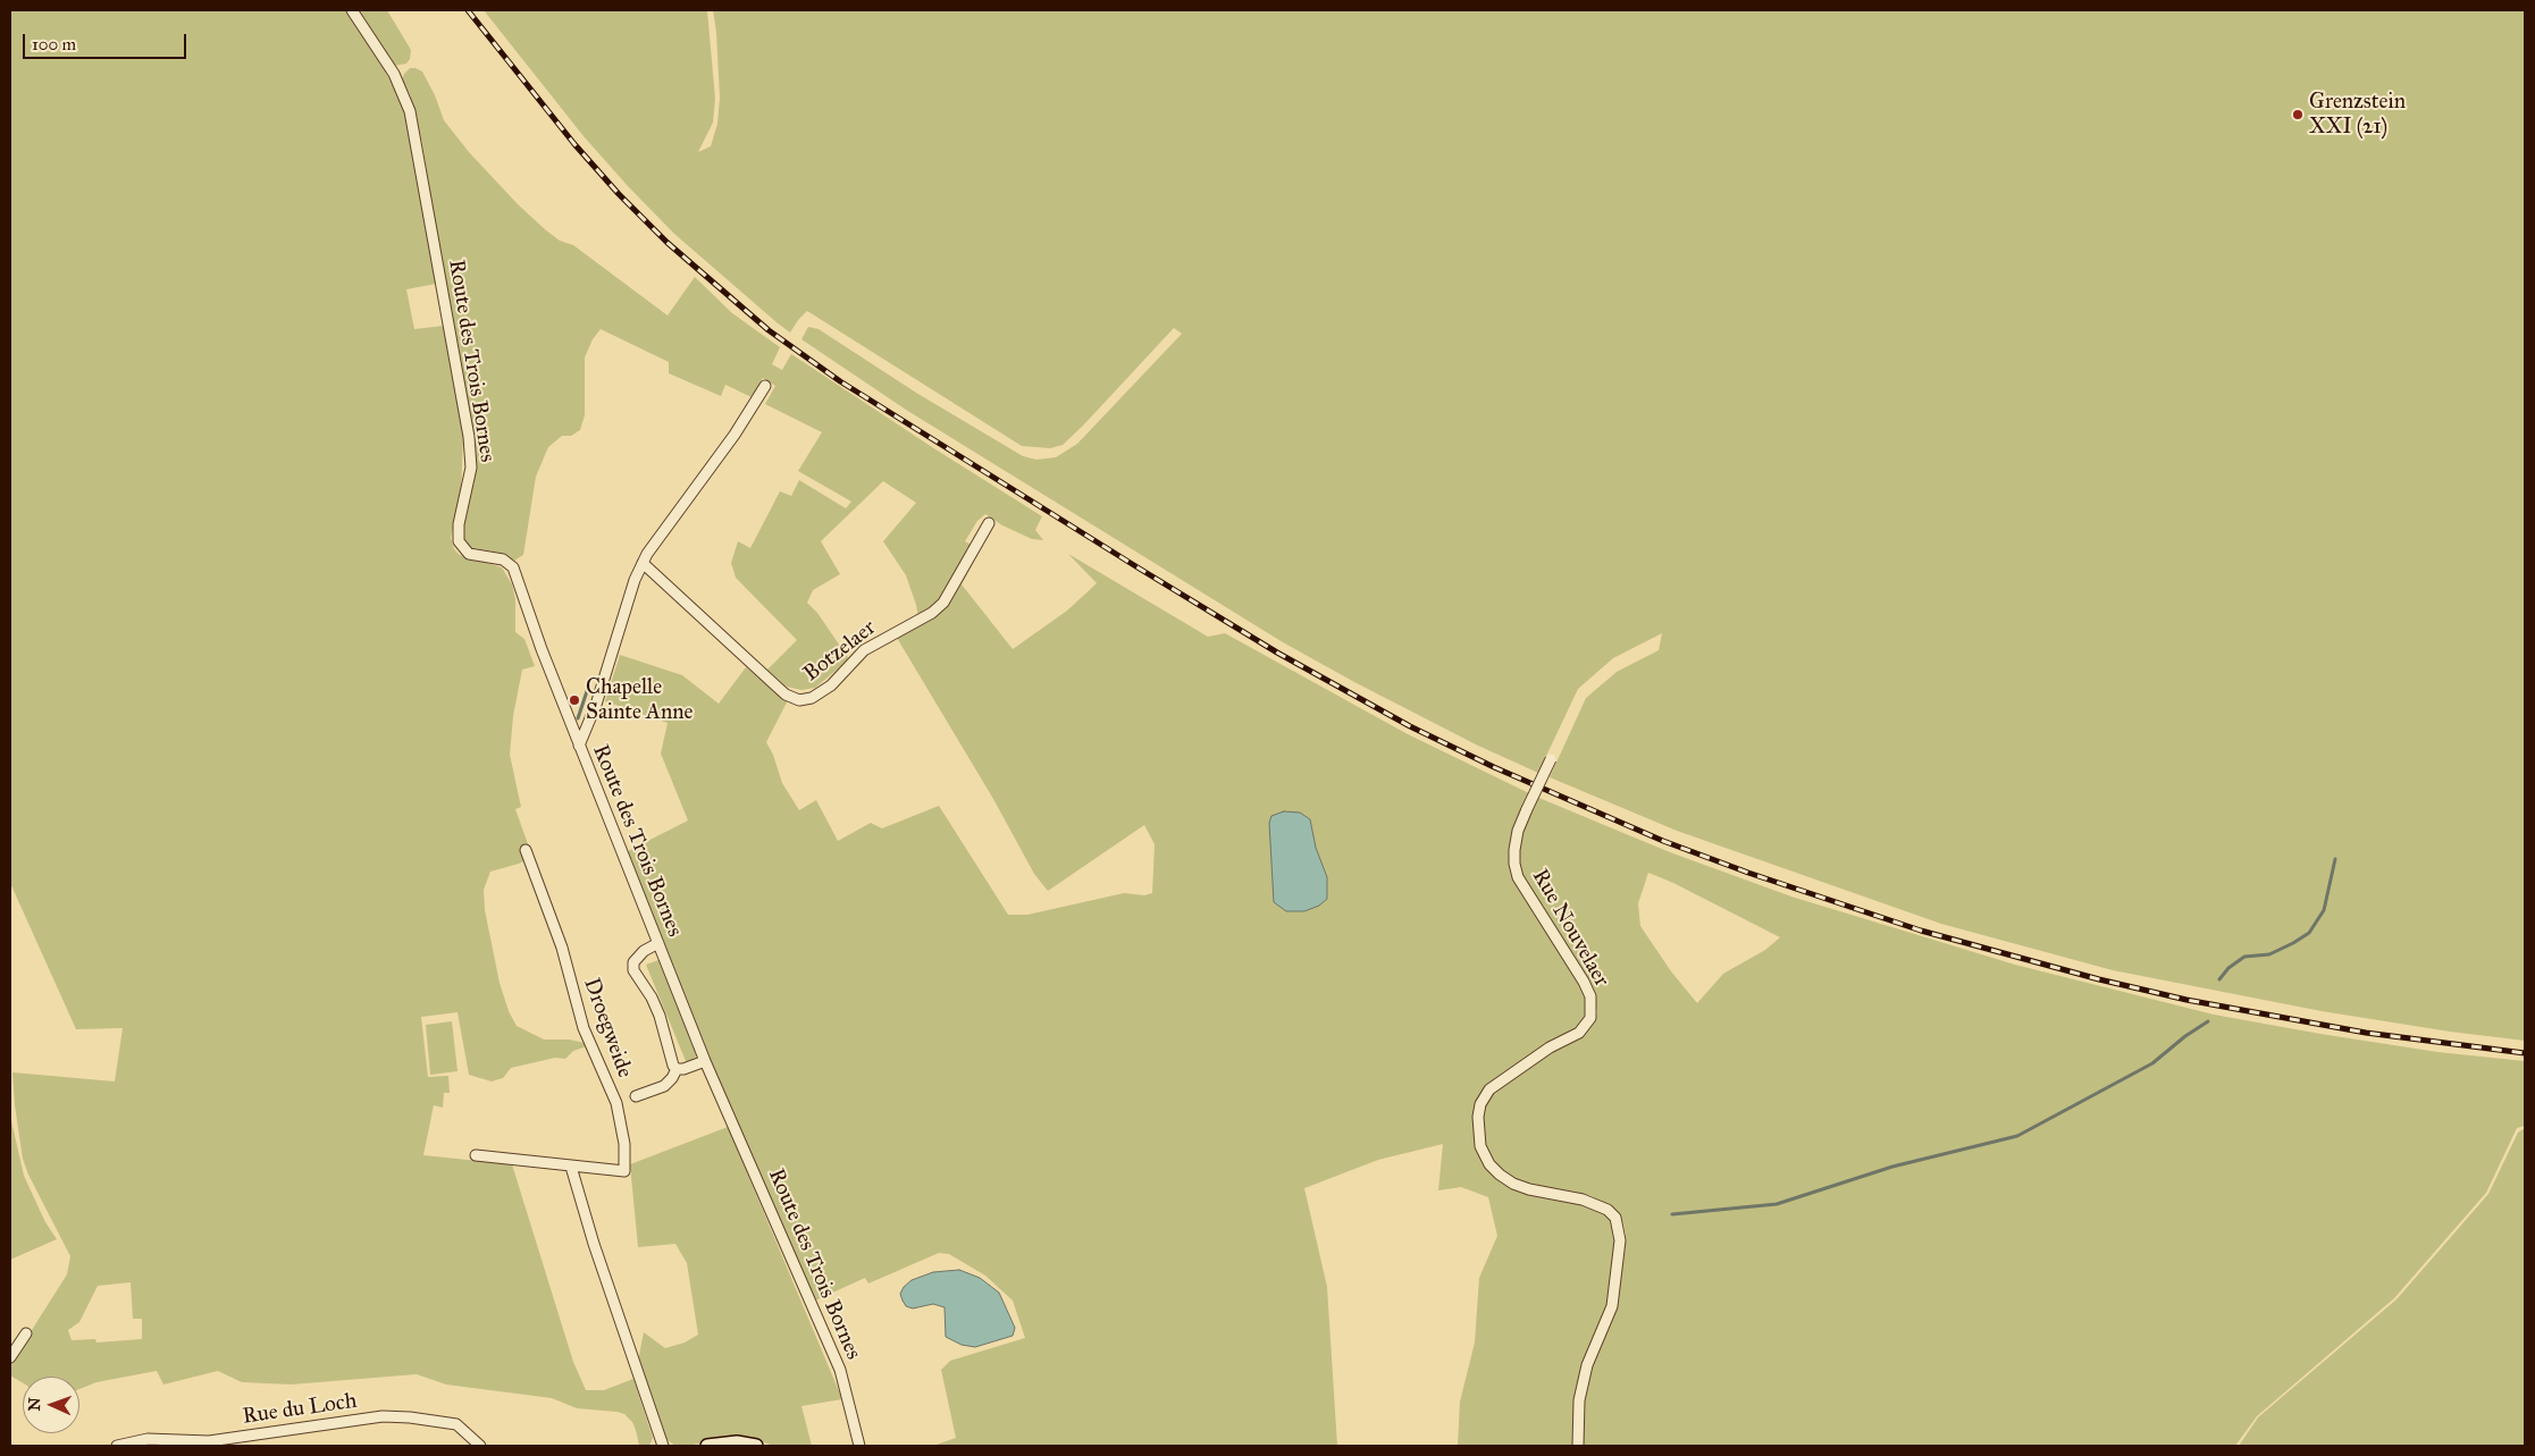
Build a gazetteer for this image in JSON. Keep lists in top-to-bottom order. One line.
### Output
{"streets":{"street":["Route des Trois Bornes","Botzelaer","Rue Nouvelaer","Droegweide","Rue du Loch"]},"places":["Grenzstein XXI (21)","Chapelle Sainte Anne"],"scale_bar":"100 m","north":"left"}
